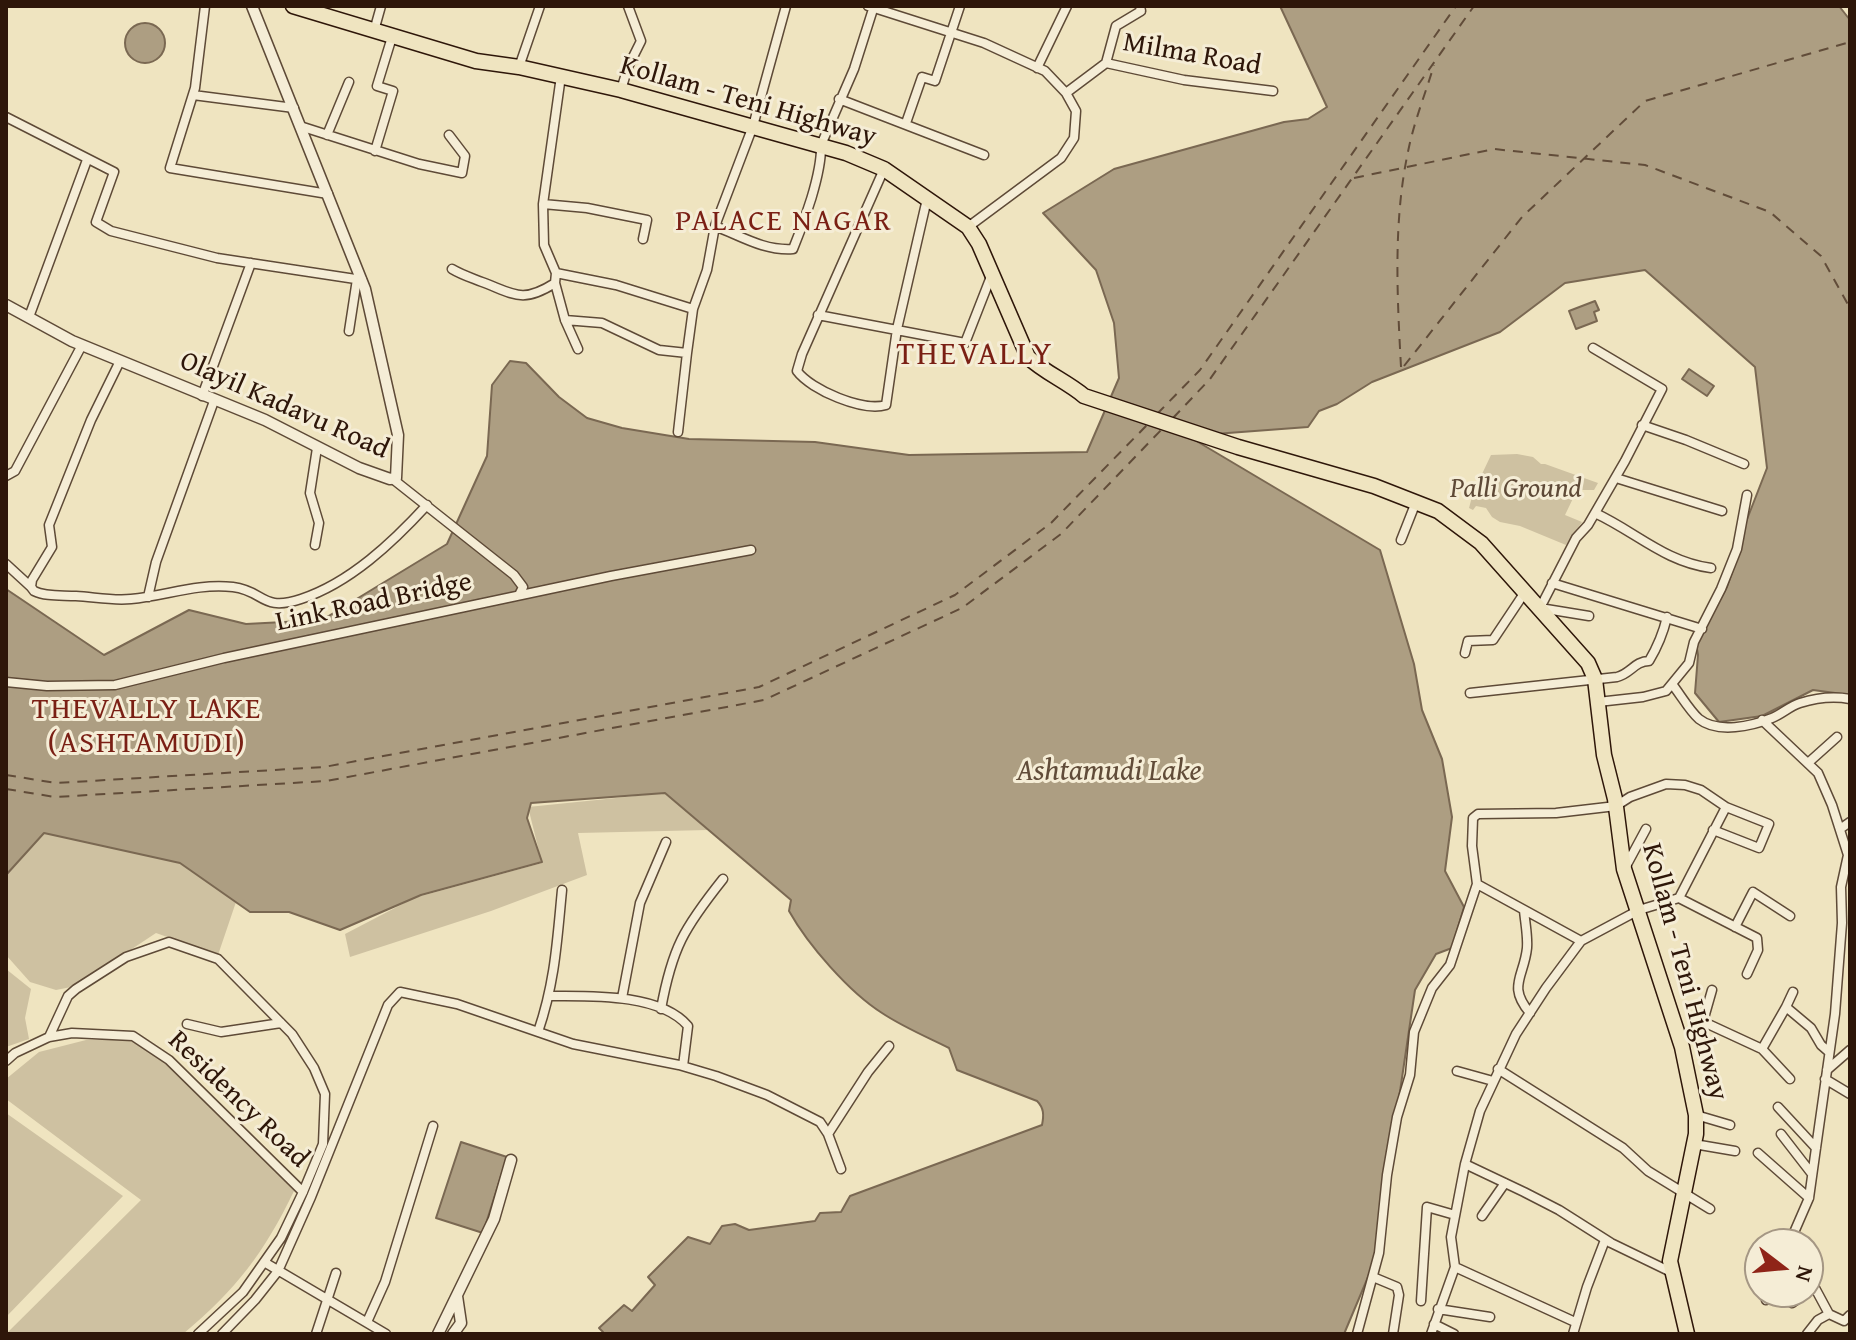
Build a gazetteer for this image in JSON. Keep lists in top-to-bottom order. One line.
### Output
{"streets":{"main road":["Kollam - Teni Highway"],"street":["Milma Road","Olayil Kadavu Road","Link Road Bridge","Residency Road"]},"districts":["PALACE NAGAR","THEVALLY","THEVALLY LAKE (ASHTAMUDI)"],"water":["Ashtamudi Lake"],"parks":["Palli Ground"],"north":"right"}
